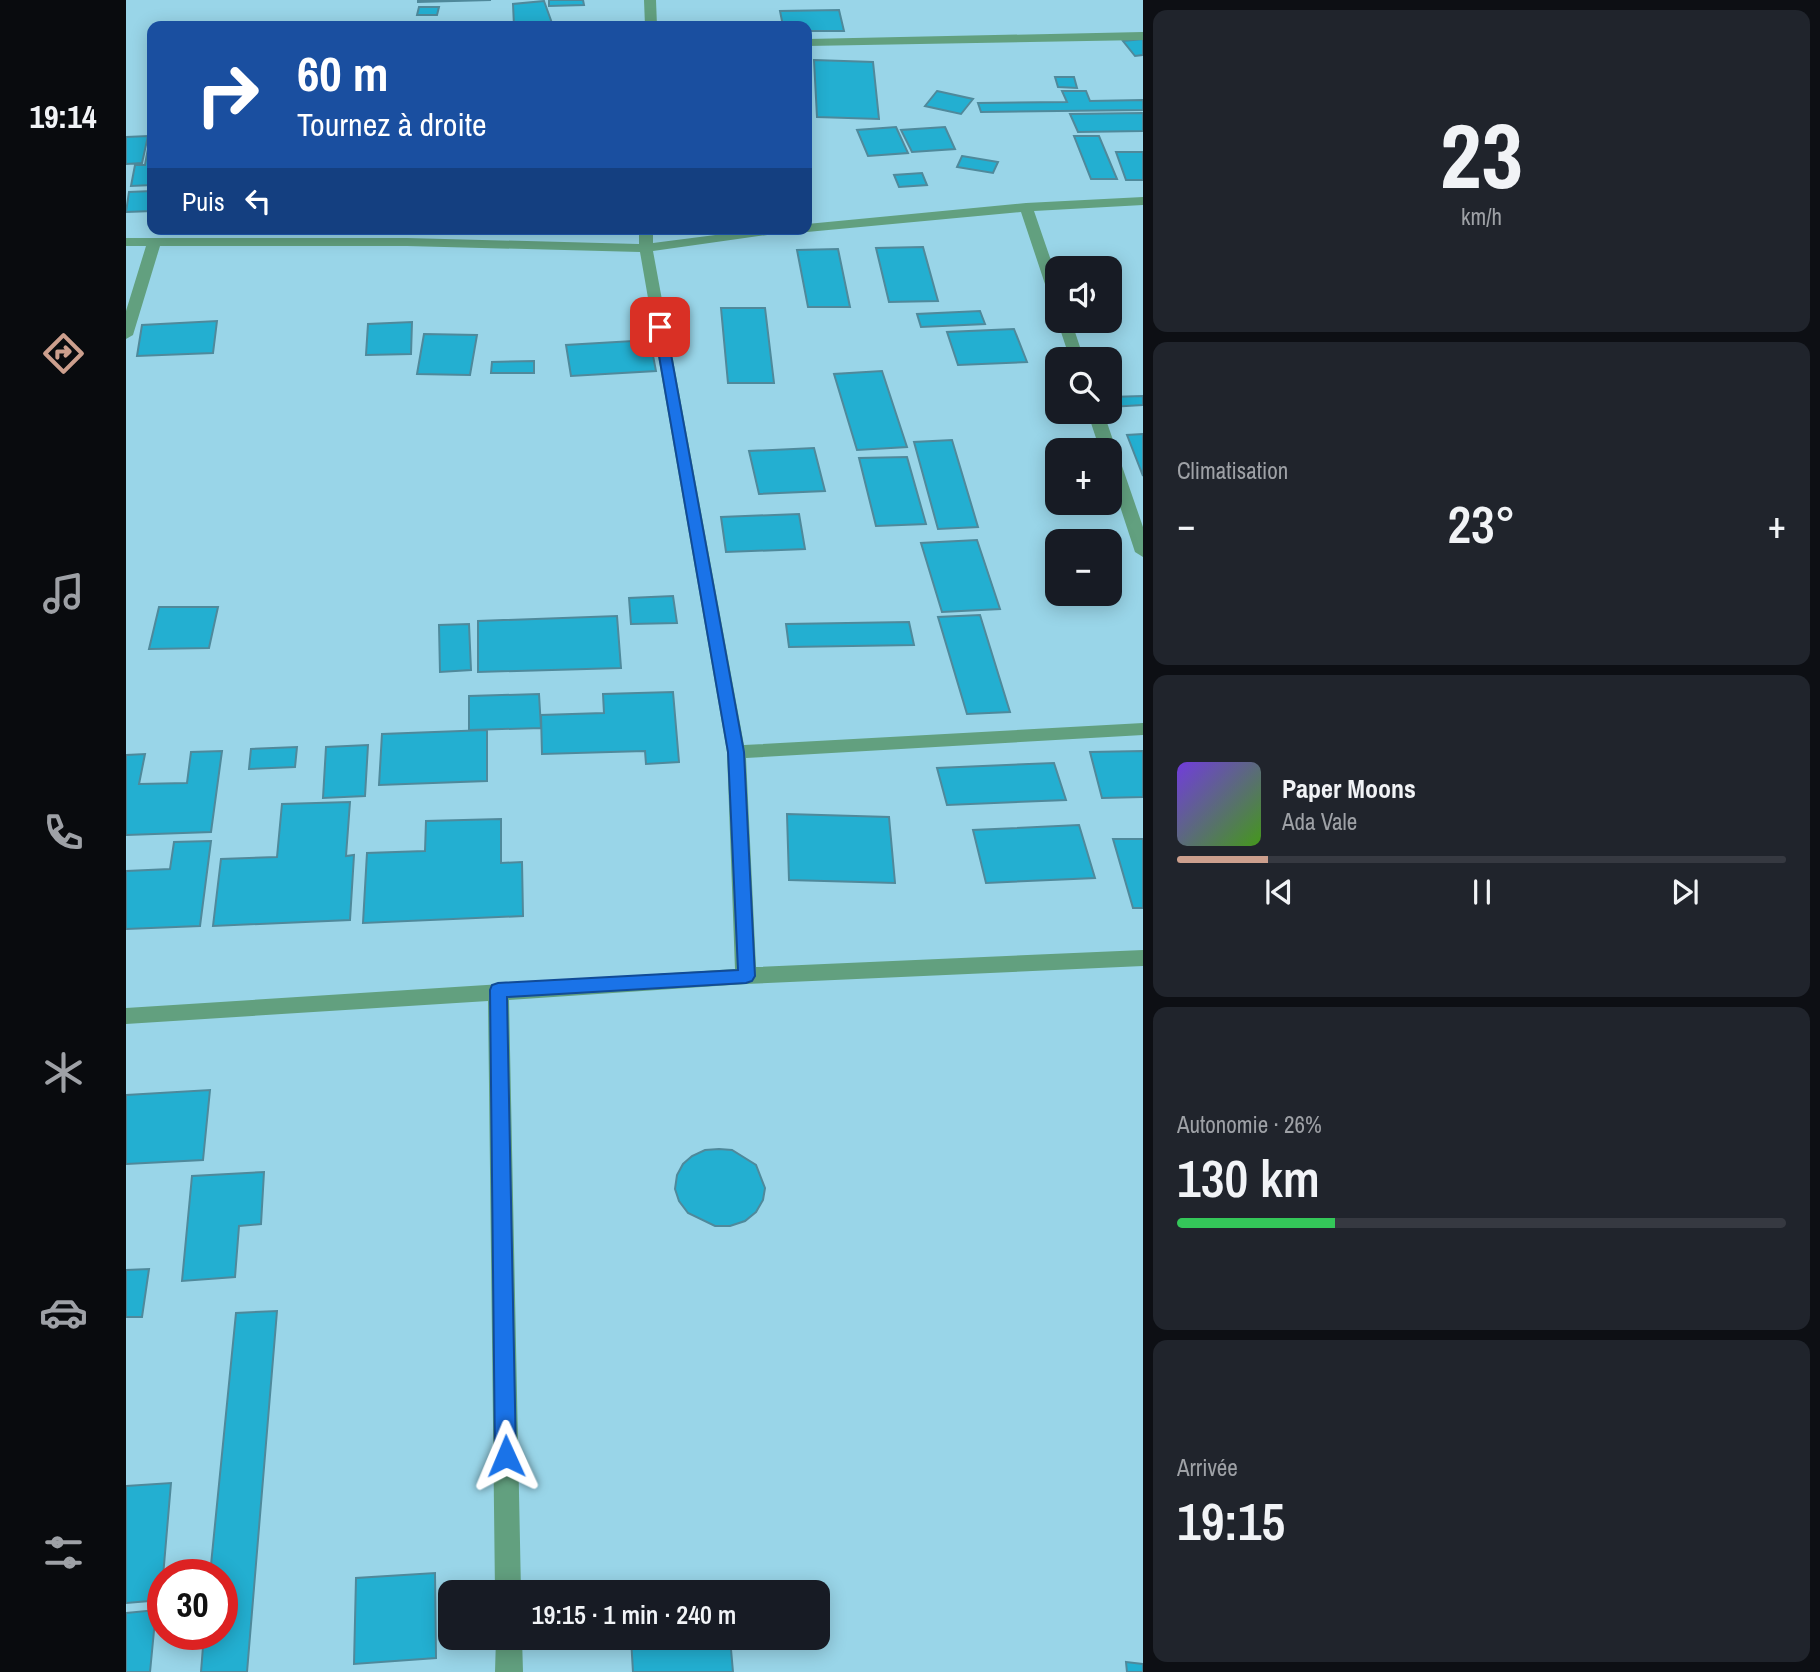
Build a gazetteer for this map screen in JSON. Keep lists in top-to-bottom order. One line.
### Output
{"page":{"tabs":"19:14","tile":[["23","km/h"],"Climatisation",["Autonomie · 26%","130 km"],["Arrivée","19:15"]],"turn":["60 m","Tournez à droite"],"then":"Puis","map_buttons":["+","−"],"heat":["−","23°","+"],"song":["Paper Moons","Ada Vale"],"limit":"30","trip":"19:15 · 1 min · 240 m"}}
